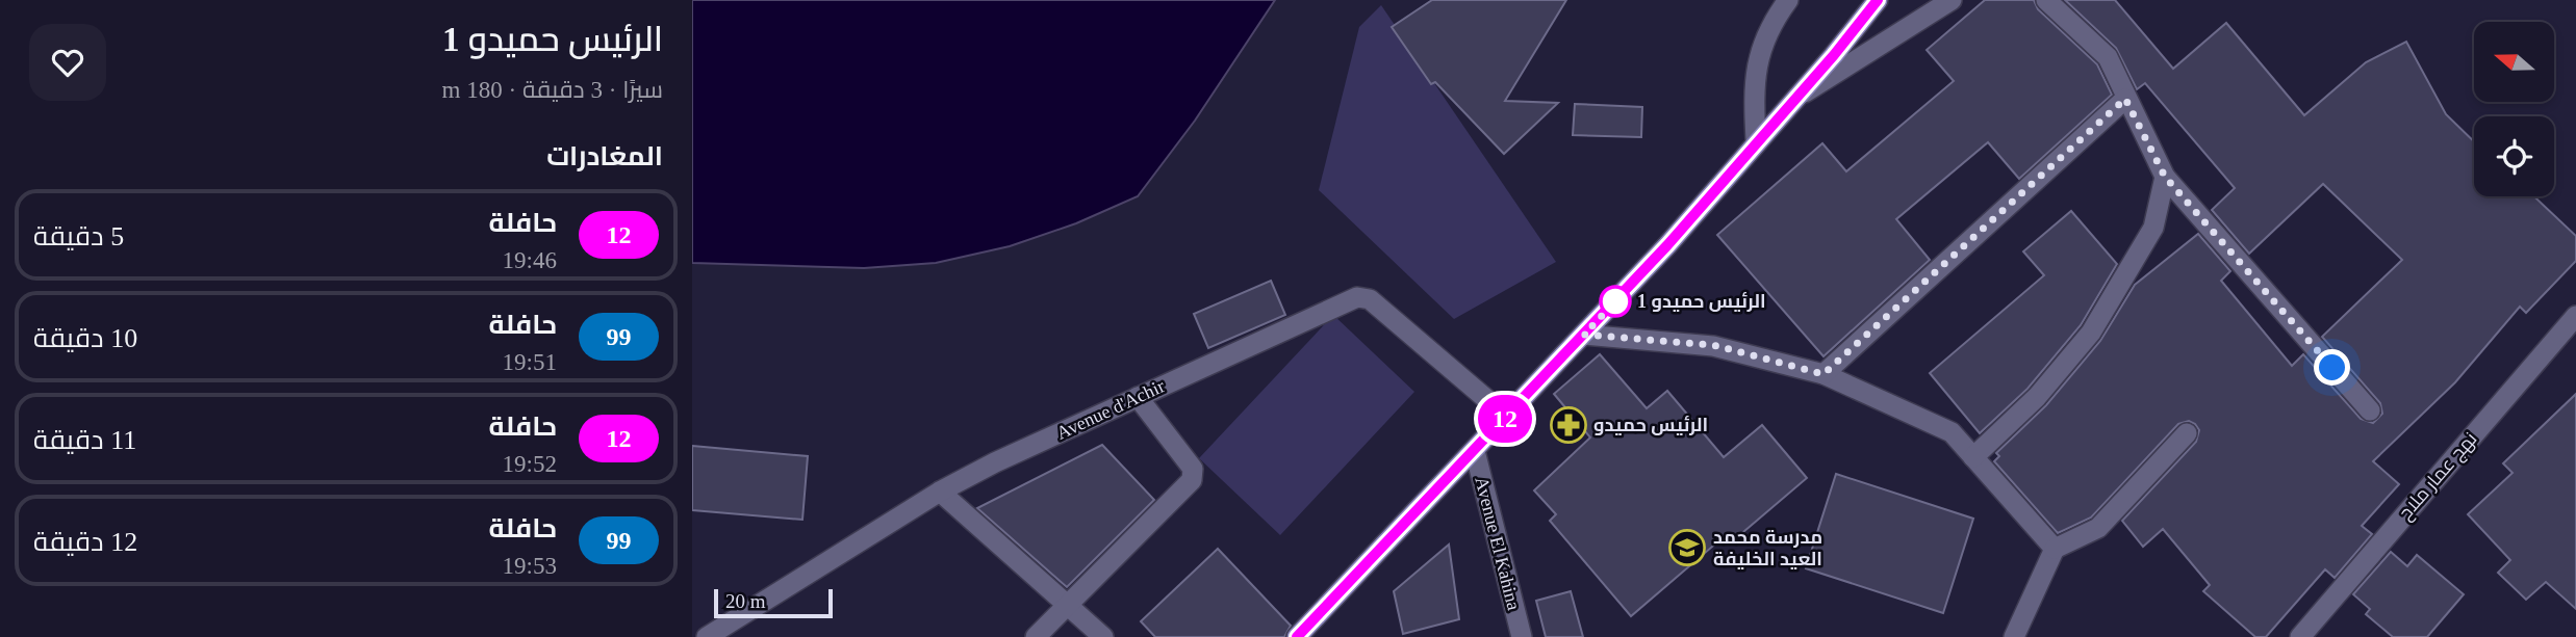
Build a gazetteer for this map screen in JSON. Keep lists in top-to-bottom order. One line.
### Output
{"streets":{"street":["Avenue d'Achir","نهج عمار ملاح","Avenue El Kahina"]},"places":{"other":["الرئيس حميدو 1"],"pharmacy":["الرئيس حميدو"],"school or university":["مدرسة محمد العيد الخليفة"]},"lines":["bus line 12"],"scale_bar":"20 m","north":"left","page":{"on_map":"12","heading":[["الرئيس حميدو 1","سيرًا · 3 دقيقة · 180 m"],"المغادرات"],"list":[{"mark":"12","name":"حافلة","note":"19:46","value":"5 دقيقة"},{"mark":"99","name":"حافلة","note":"19:51","value":"10 دقيقة"},{"mark":"12","name":"حافلة","note":"19:52","value":"11 دقيقة"},{"mark":"99","name":"حافلة","note":"19:53","value":"12 دقيقة"}],"scale":"20 m"}}
